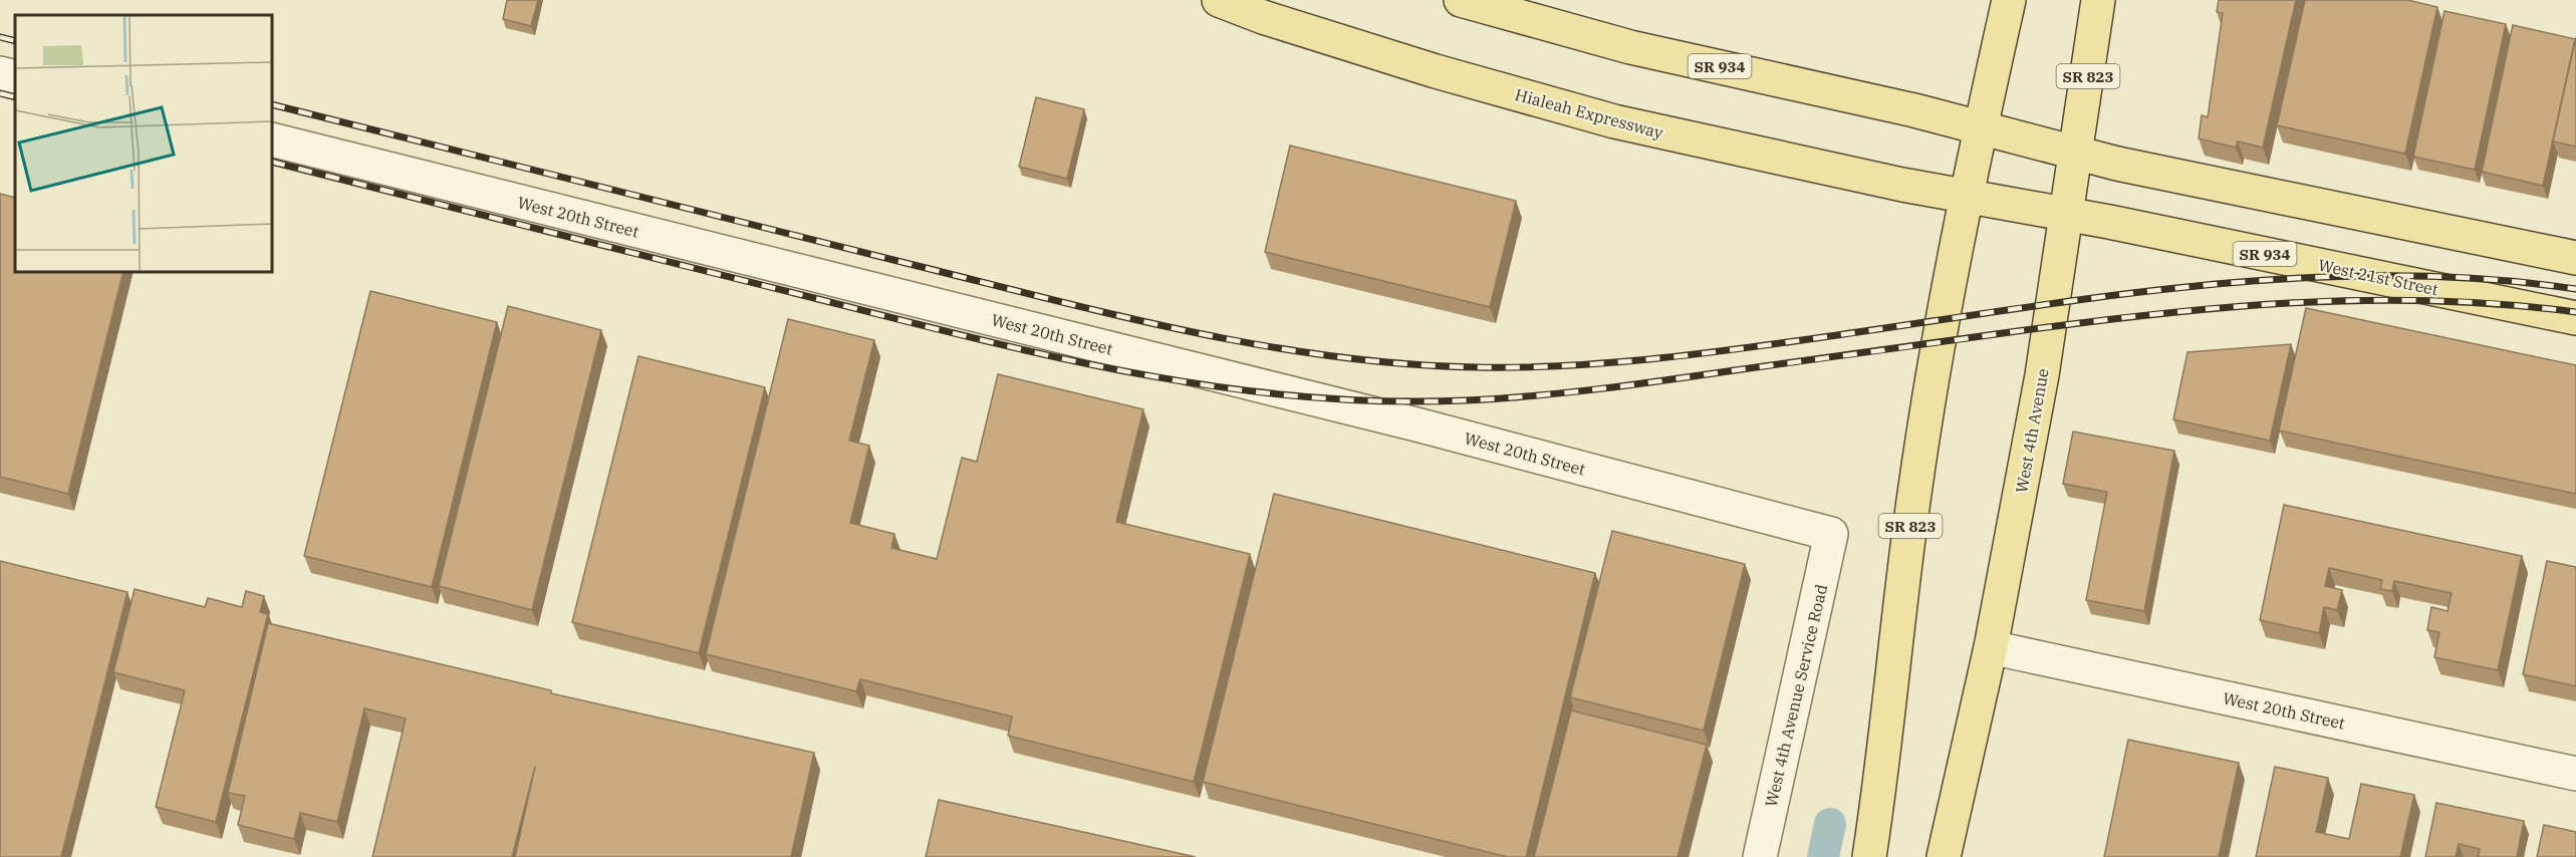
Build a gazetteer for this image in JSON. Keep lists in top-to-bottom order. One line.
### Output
{"streets":{"main road":["SR 934","SR 823","Hialeah Expressway","West 21st Street","West 4th Avenue"],"street":["West 20th Street","West 4th Avenue Service Road"]},"crossings":[["SR 934","SR 823"],["SR 934","West 4th Avenue"],["SR 823","Hialeah Expressway"],["SR 823","West 21st Street"],["Hialeah Expressway","West 21st Street"],["West 20th Street","West 4th Avenue"],["West 20th Street","West 4th Avenue Service Road"],["West 21st Street","West 4th Avenue"]]}
